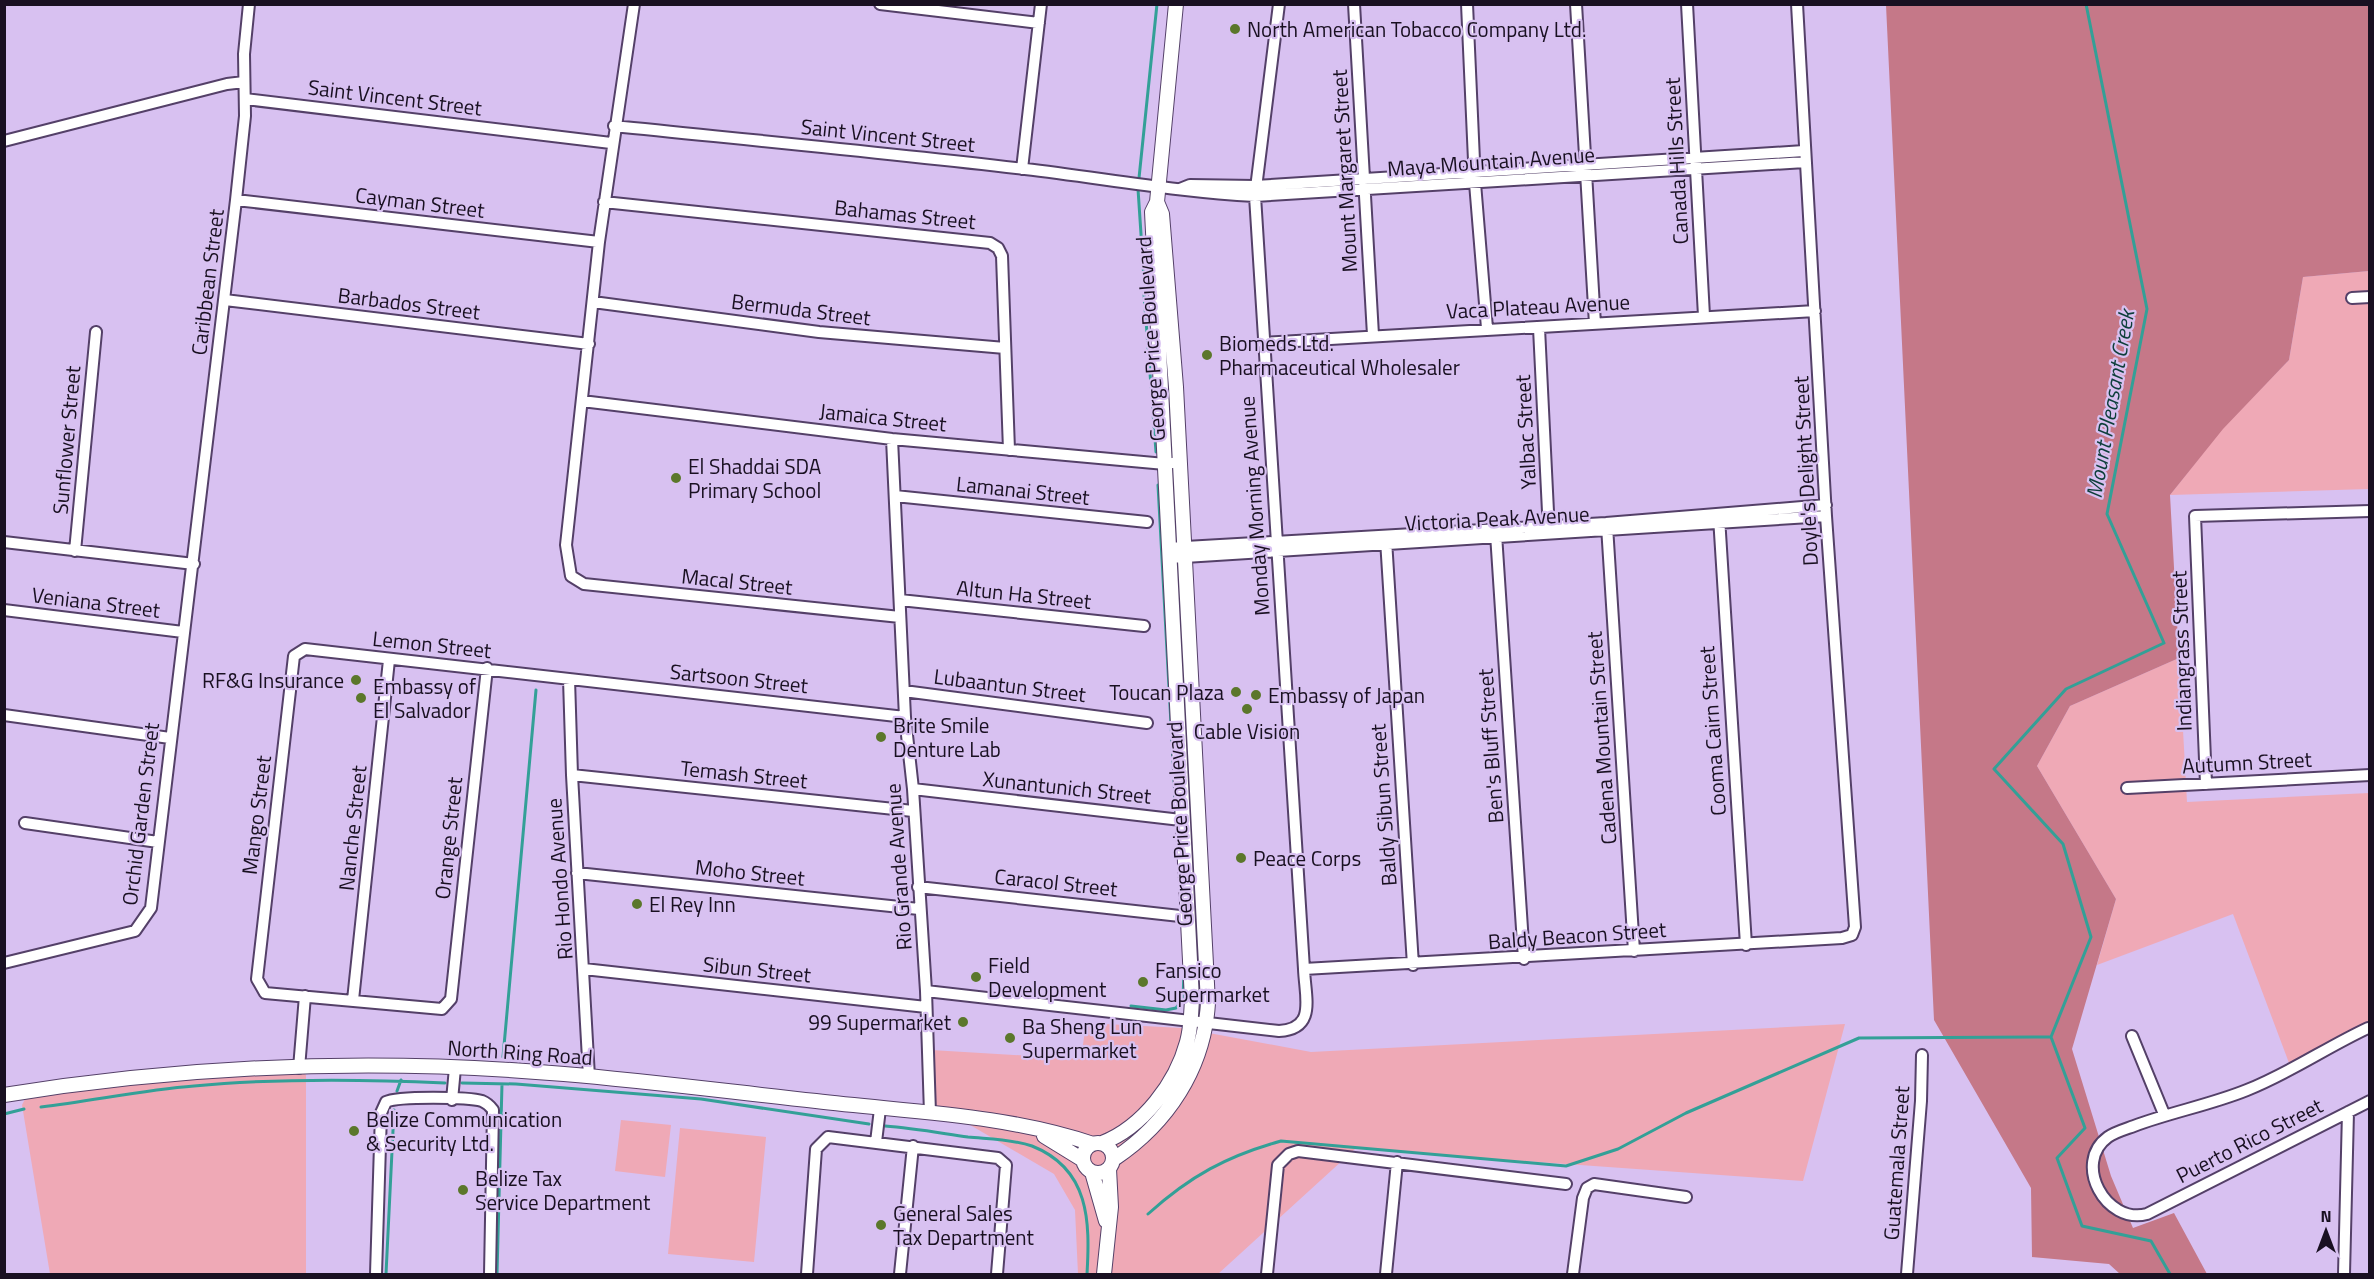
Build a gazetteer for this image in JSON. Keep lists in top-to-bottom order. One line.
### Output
{"streets":{"main road":["George Price Boulevard","North Ring Road"],"street":["Saint Vincent Street","Maya Mountain Avenue","Canada Hills Street","Mount Margaret Street","Cayman Street","Bahamas Street","Caribbean Street","Barbados Street","Vaca Plateau Avenue","Bermuda Street","Jamaica Street","Yalbac Street","Sunflower Street","Doyle's Delight Street","Lamanai Street","Monday Morning Avenue","Victoria Peak Avenue","Macal Street","Altun Ha Street","Veniana Street","Lemon Street","Indiangrass Street","Sartsoon Street","Lubaantun Street","Cooma Cairn Street","Cadena Mountain Street","Ben's Bluff Street","Autumn Street","Temash Street","Xunantunich Street","Baldy Sibun Street","Orchid Garden Street","Mango Street","Nanche Street","Orange Street","Rio Grande Avenue","Moho Street","Rio Hondo Avenue","Caracol Street","Baldy Beacon Street","Sibun Street","Puerto Rico Street","Guatemala Street"]},"crossings":[["Saint Vincent Street","Maya Mountain Avenue"],["Saint Vincent Street","Caribbean Street"],["Saint Vincent Street","George Price Boulevard"],["Maya Mountain Avenue","Canada Hills Street"],["Maya Mountain Avenue","Mount Margaret Street"],["Maya Mountain Avenue","George Price Boulevard"],["Maya Mountain Avenue","Doyle's Delight Street"],["Maya Mountain Avenue","Monday Morning Avenue"],["Canada Hills Street","Vaca Plateau Avenue"],["Mount Margaret Street","Vaca Plateau Avenue"],["Cayman Street","Caribbean Street"],["Bahamas Street","Bermuda Street"],["Bahamas Street","Jamaica Street"],["Caribbean Street","Barbados Street"],["Caribbean Street","Orchid Garden Street"],["Vaca Plateau Avenue","Yalbac Street"],["Vaca Plateau Avenue","Doyle's Delight Street"],["Vaca Plateau Avenue","Monday Morning Avenue"],["George Price Boulevard","Jamaica Street"],["George Price Boulevard","Monday Morning Avenue"],["George Price Boulevard","Victoria Peak Avenue"],["George Price Boulevard","Caracol Street"],["George Price Boulevard","North Ring Road"],["Jamaica Street","Macal Street"],["Jamaica Street","Rio Grande Avenue"],["Yalbac Street","Victoria Peak Avenue"],["Doyle's Delight Street","Victoria Peak Avenue"],["Doyle's Delight Street","Baldy Beacon Street"],["Lamanai Street","Rio Grande Avenue"],["Monday Morning Avenue","Victoria Peak Avenue"],["Monday Morning Avenue","Baldy Beacon Street"],["Victoria Peak Avenue","Cooma Cairn Street"],["Victoria Peak Avenue","Cadena Mountain Street"],["Victoria Peak Avenue","Ben's Bluff Street"],["Victoria Peak Avenue","Baldy Sibun Street"],["Macal Street","Rio Grande Avenue"],["Altun Ha Street","Rio Grande Avenue"],["Veniana Street","Orchid Garden Street"],["Lemon Street","Sartsoon Street"],["Lemon Street","Mango Street"],["Lemon Street","Nanche Street"],["Lemon Street","Orange Street"],["Lemon Street","Rio Hondo Avenue"],["Indiangrass Street","Autumn Street"],["Sartsoon Street","Rio Grande Avenue"],["Sartsoon Street","Rio Hondo Avenue"],["Lubaantun Street","Rio Grande Avenue"],["Cooma Cairn Street","Baldy Beacon Street"],["Cadena Mountain Street","Baldy Beacon Street"],["Ben's Bluff Street","Baldy Beacon Street"],["Temash Street","Rio Grande Avenue"],["Temash Street","Rio Hondo Avenue"],["Xunantunich Street","Rio Grande Avenue"],["Baldy Sibun Street","Baldy Beacon Street"],["Nanche Street","Orange Street"],["Rio Grande Avenue","Moho Street"],["Rio Grande Avenue","Caracol Street"],["Rio Grande Avenue","Sibun Street"],["Rio Grande Avenue","North Ring Road"],["Moho Street","Rio Hondo Avenue"],["Rio Hondo Avenue","Sibun Street"],["Rio Hondo Avenue","North Ring Road"]],"water":["Mount Pleasant Creek"],"places":["North American Tobacco Company Ltd.","Biomeds Ltd. Pharmaceutical Wholesaler","El Shaddai SDA Primary School","RF&G Insurance","Toucan Plaza","Embassy of Japan","Embassy of El Salvador","Cable Vision","Brite Smile Denture Lab","Peace Corps","El Rey Inn","Field Development","Fansico Supermarket","99 Supermarket","Ba Sheng Lun Supermarket","Belize Communication & Security Ltd.","Belize Tax Service Department","General Sales Tax Department"],"north":"top"}
